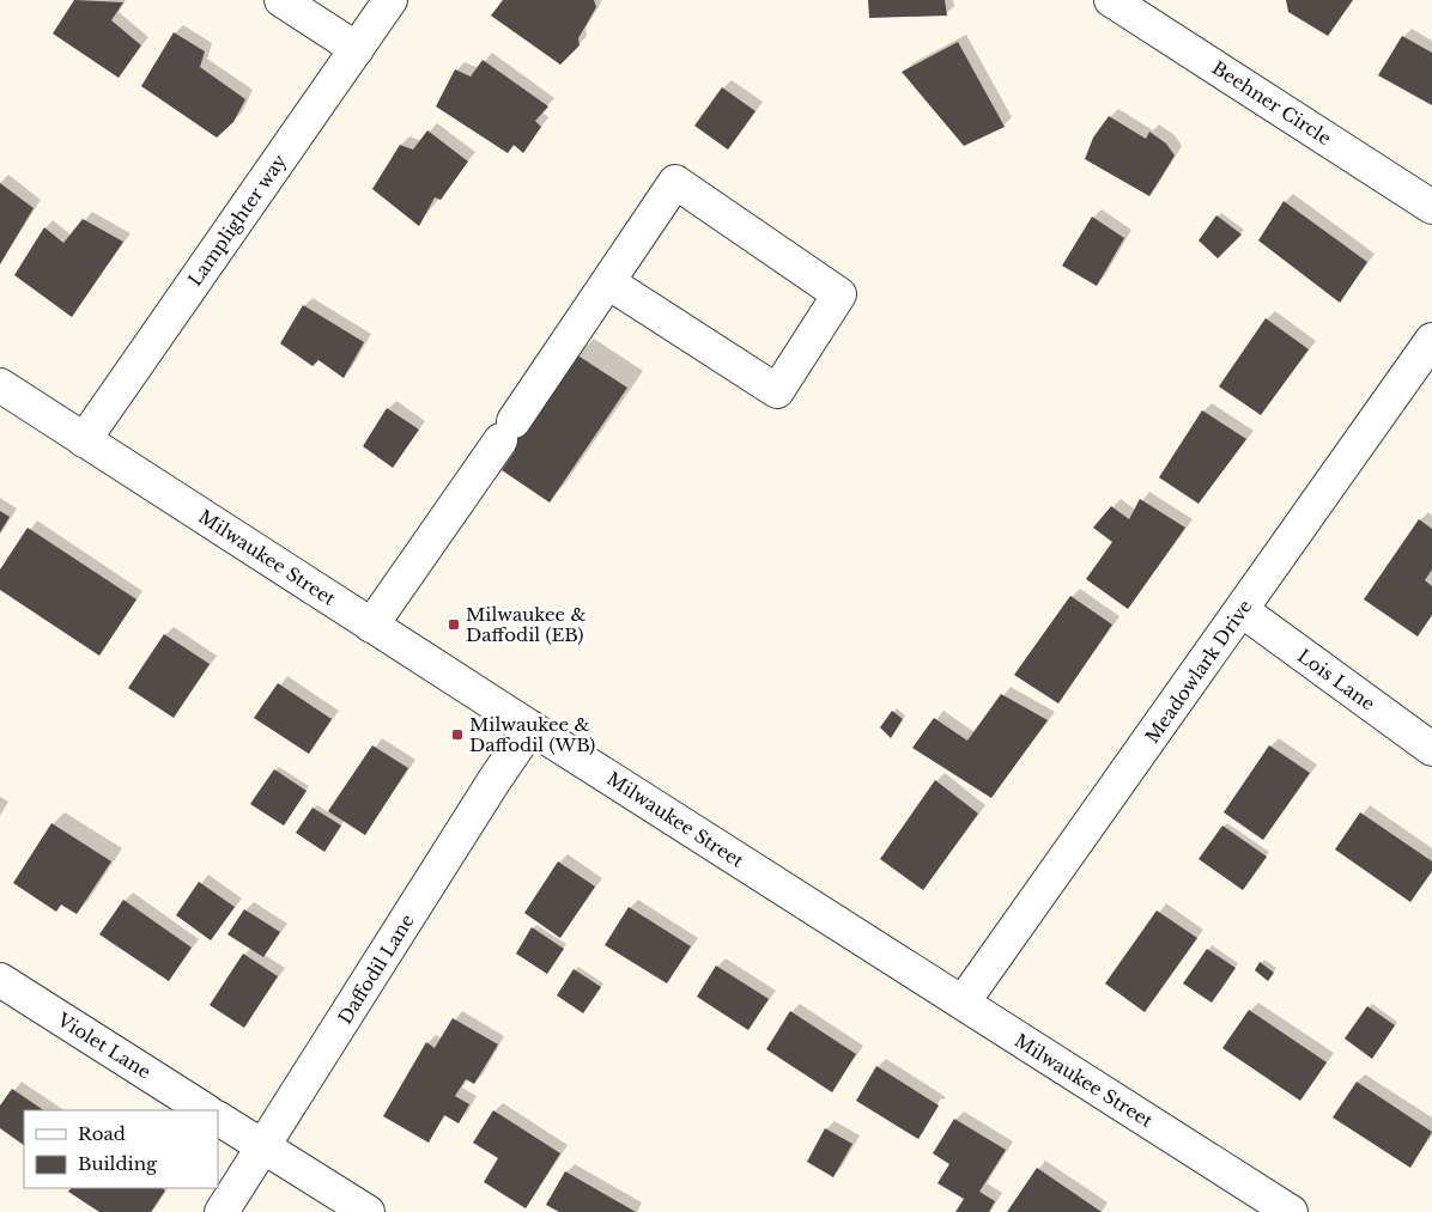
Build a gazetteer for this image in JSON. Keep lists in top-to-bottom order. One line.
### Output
{"streets":{"street":["Beehner Circle","Lamplighter way","Milwaukee Street","Meadowlark Drive","Lois Lane","Daffodil Lane","Violet Lane"]},"crossings":[["Lamplighter way","Milwaukee Street"],["Milwaukee Street","Meadowlark Drive"],["Milwaukee Street","Daffodil Lane"],["Meadowlark Drive","Lois Lane"]],"places":{"transit":["Milwaukee & Daffodil (EB)","Milwaukee & Daffodil (WB)"]},"legend":["Road","Building"]}
